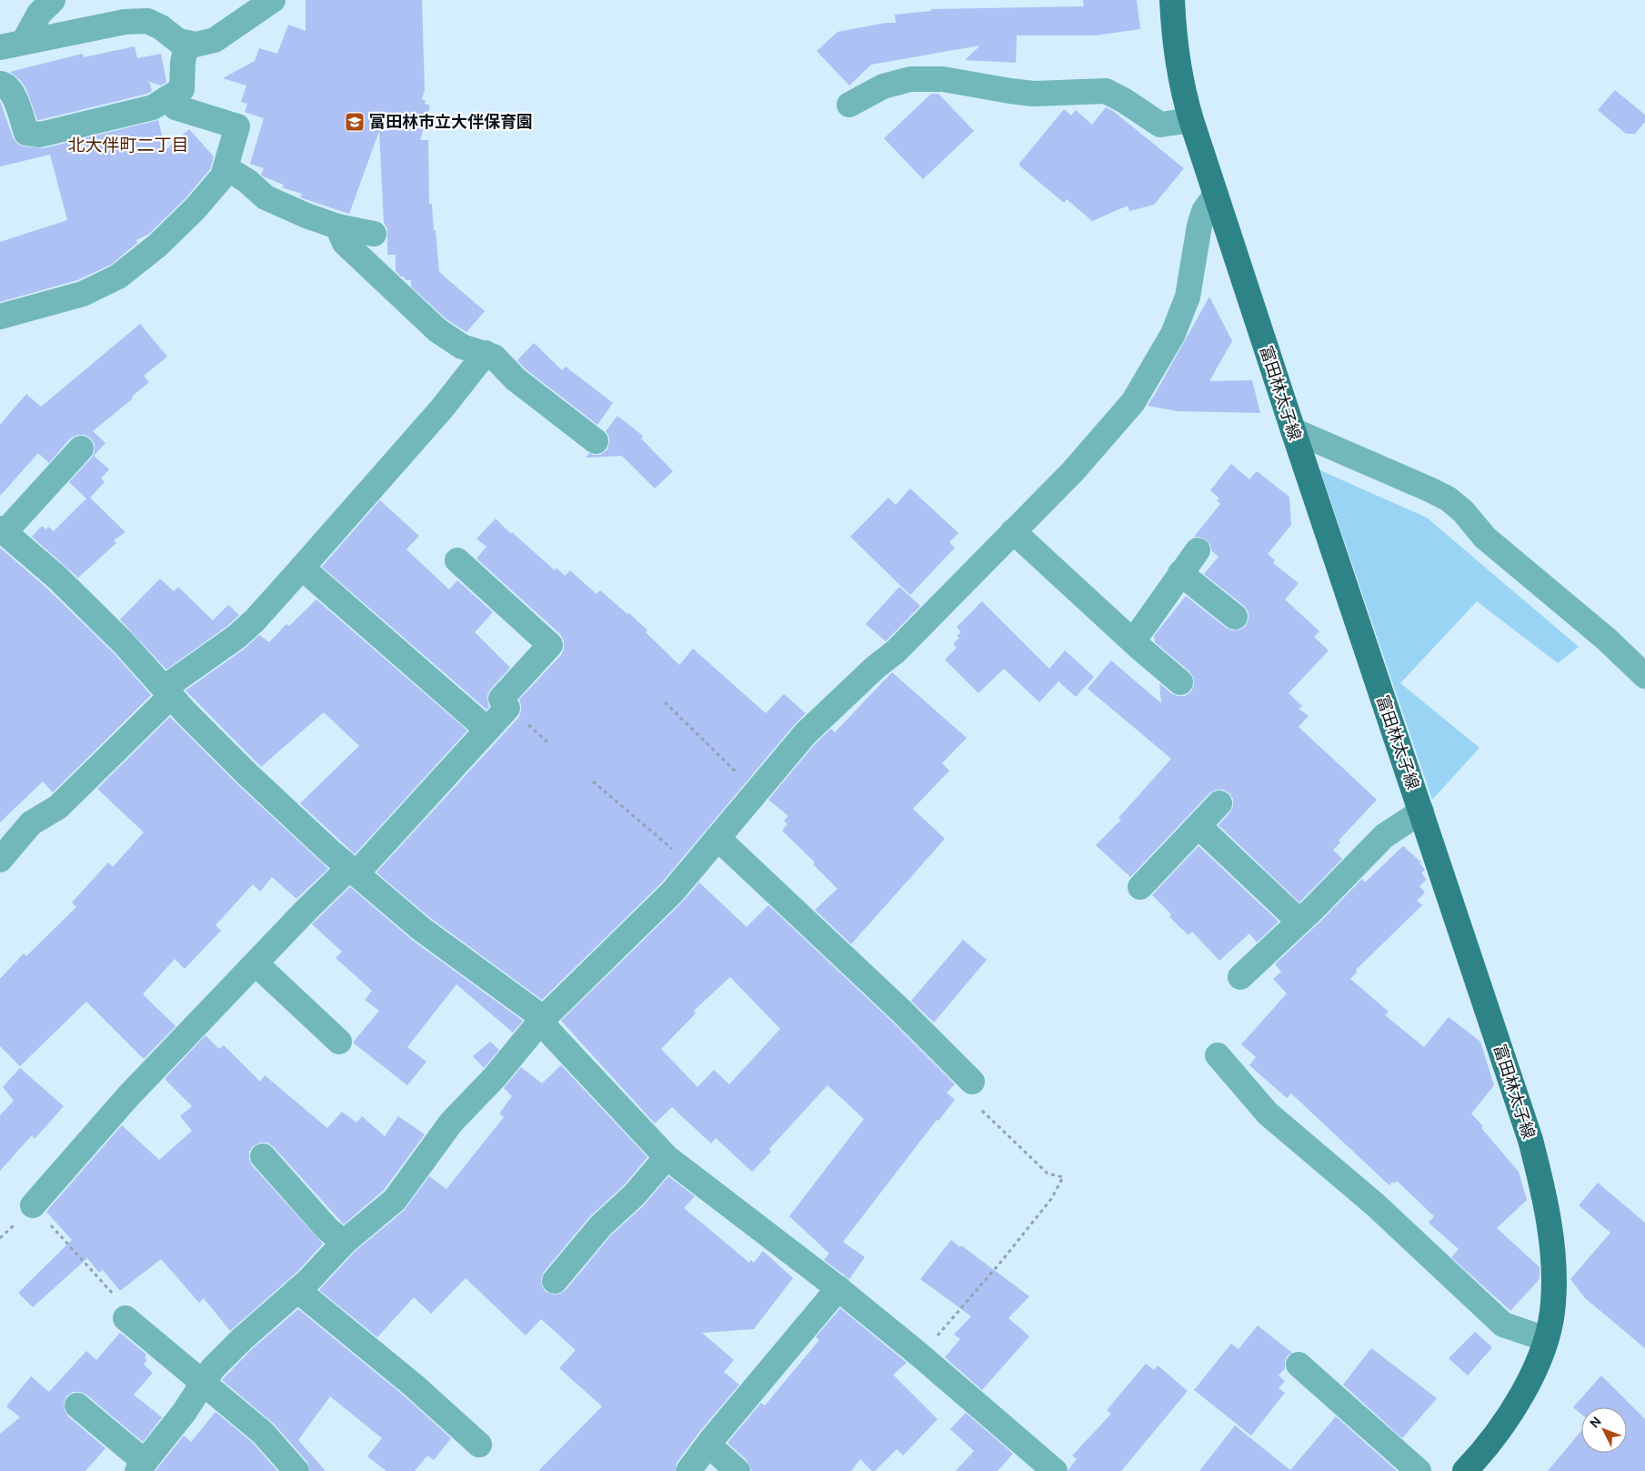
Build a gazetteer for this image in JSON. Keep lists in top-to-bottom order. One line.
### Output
{"streets":{"main road":["富田林太子線"]},"districts":["北大伴町二丁目"],"places":{"school or university":["富田林市立大伴保育園"]},"north":"top left"}
